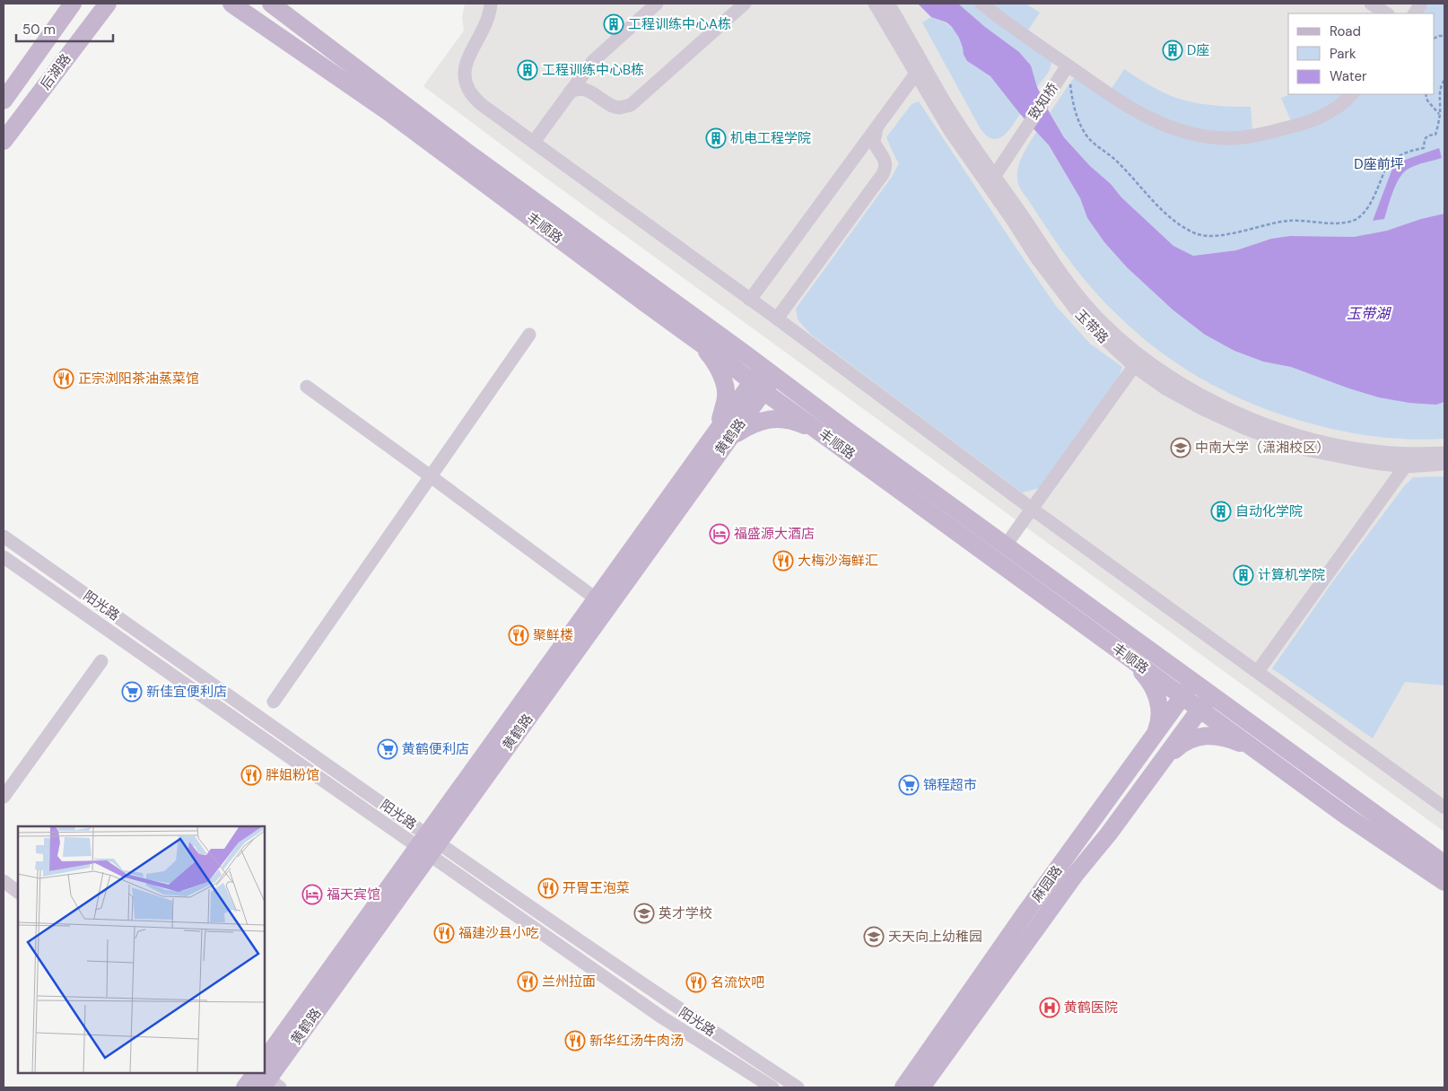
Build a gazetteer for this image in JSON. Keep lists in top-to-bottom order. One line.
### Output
{"streets":{"main road":["后湖路","丰顺路","黄鹤路","麻园路"],"street":["致知桥","玉带路","阳光路"]},"crossings":[["致知桥","玉带路"],["丰顺路","黄鹤路"],["丰顺路","麻园路"],["黄鹤路","阳光路"]],"water":["玉带湖"],"parks":["D座前坪"],"places":{"building":["工程训练中心A栋","D座","工程训练中心B栋","机电工程学院","自动化学院","计算机学院"],"restaurant":["正宗浏阳茶油蒸菜馆","大梅沙海鲜汇","聚鲜楼","胖姐粉馆","开胃王泡菜","福建沙县小吃","兰州拉面","名流饮吧","新华红汤牛肉汤"],"school or university":["中南大学（潇湘校区）","英才学校","天天向上幼稚园"],"hotel":["福盛源大酒店","福天宾馆"],"supermarket":["新佳宜便利店","黄鹤便利店","锦程超市"],"hospital":["黄鹤医院"]},"legend":["Road","Park","Water"],"scale_bar":"50 m"}
